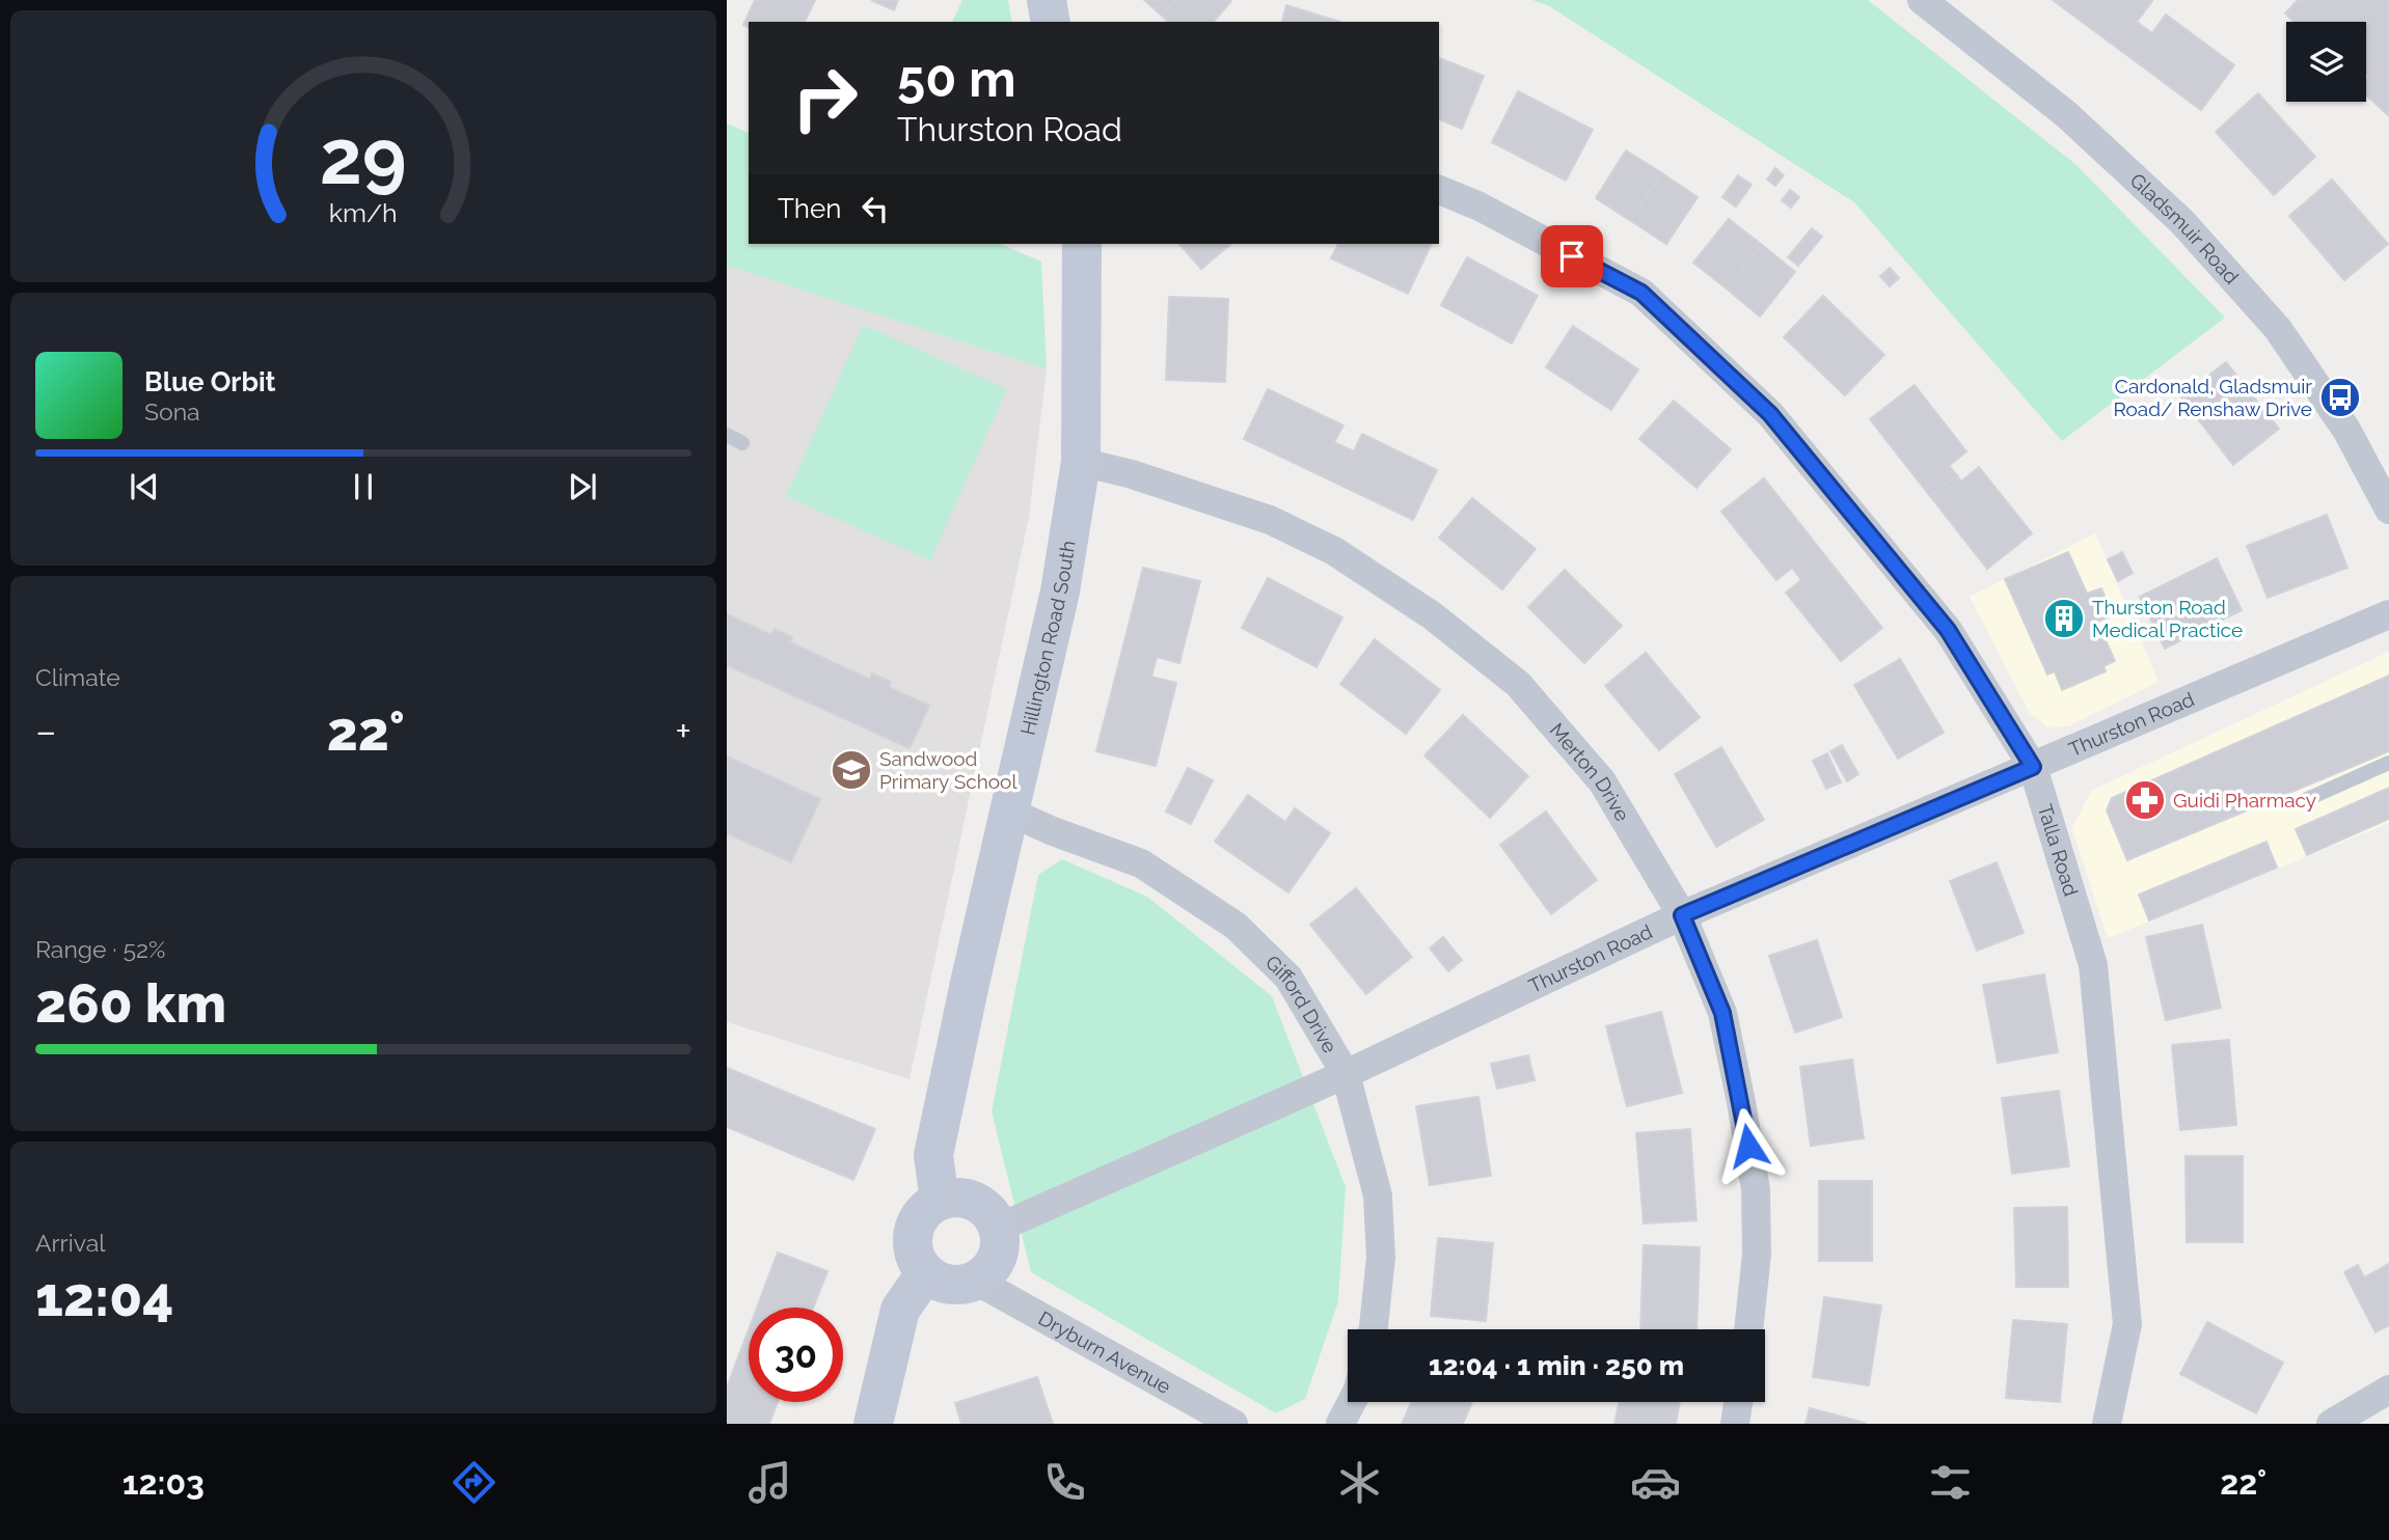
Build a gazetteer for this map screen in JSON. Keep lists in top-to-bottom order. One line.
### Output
{"streets":{"street":["Gladsmuir Road","Hillington Road South","Thurston Road","Merton Drive","Talla Road","Gifford Drive","Dryburn Avenue"]},"crossings":[["Hillington Road South","Thurston Road"],["Hillington Road South","Merton Drive"],["Hillington Road South","Gifford Drive"],["Hillington Road South","Dryburn Avenue"],["Thurston Road","Merton Drive"],["Thurston Road","Talla Road"],["Thurston Road","Gifford Drive"],["Thurston Road","Dryburn Avenue"]],"places":{"bus stop":["Cardonald, Gladsmuir Road/ Renshaw Drive"],"building":["Thurston Road Medical Practice"],"school or university":["Sandwood Primary School"],"pharmacy":["Guidi Pharmacy"]},"page":{"turn":["50 m","Thurston Road"],"then":"Then","song":["Blue Orbit","Sona"],"tile":["Climate",["Range · 52%","260 km"],["Arrival","12:04"]],"heat":["−","22°","+"],"limit":"30","trip":"12:04 · 1 min · 250 m","tabs":["12:03","22°"],"gauge":["29","km/h"]}}
